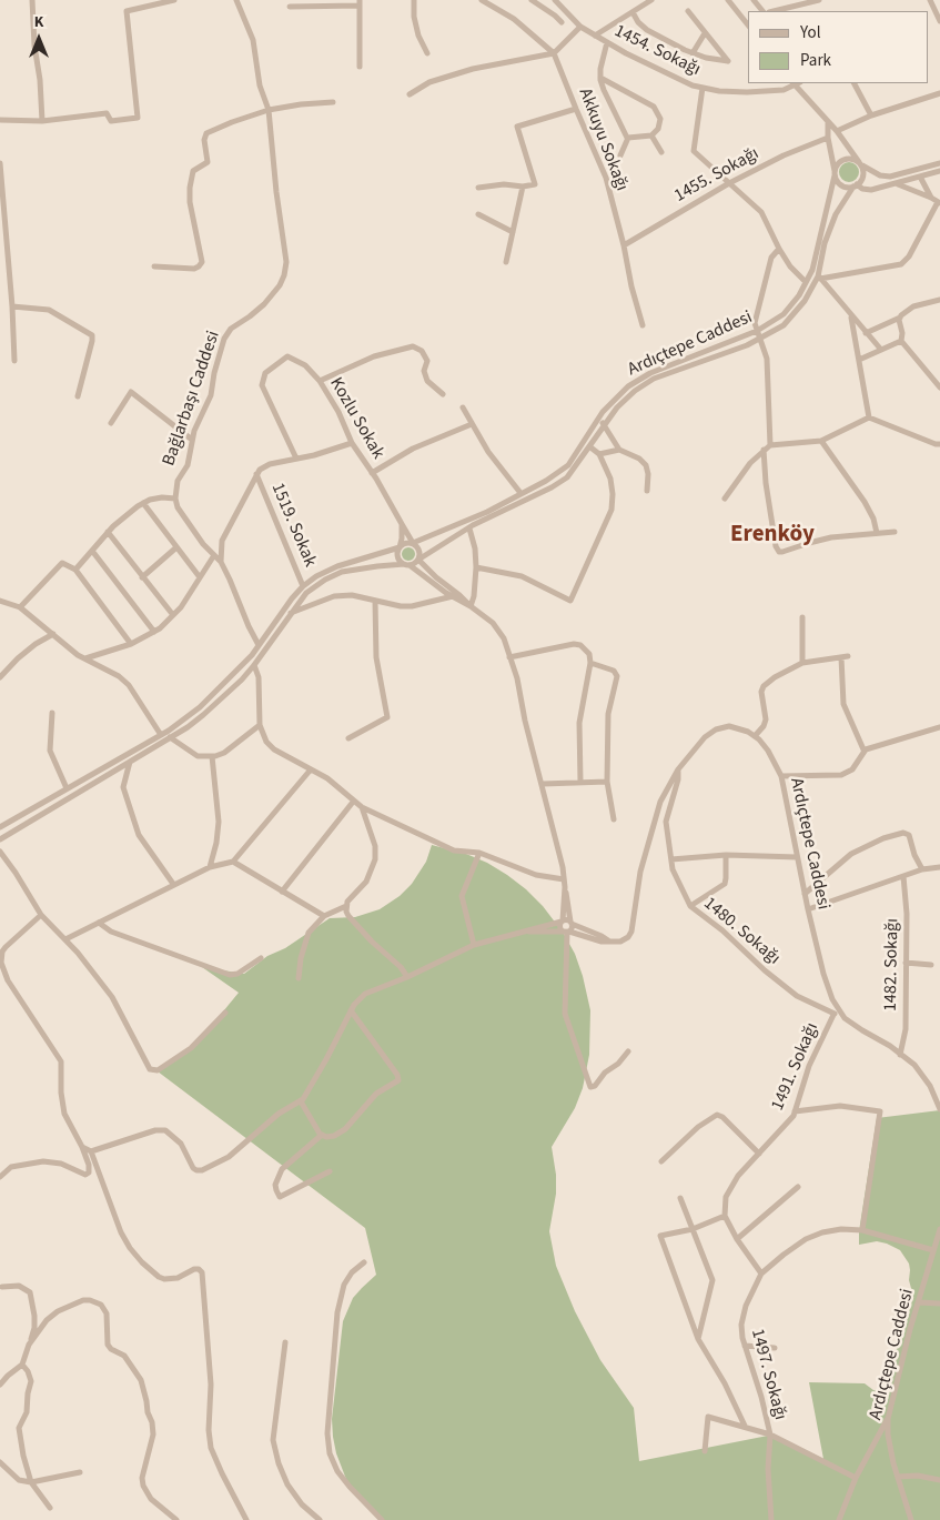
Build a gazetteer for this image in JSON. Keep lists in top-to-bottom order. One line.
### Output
{"streets":{"street":["1454. Sokağı","Akkuyu Sokağı","1455. Sokağı","Ardıçtepe Caddesi","Bağlarbaşı Caddesi","Kozlu Sokak","1519. Sokak","1480. Sokağı","1482. Sokağı","1491. Sokağı","1497. Sokağı"]},"crossings":[["Akkuyu Sokağı","1455. Sokağı"],["Ardıçtepe Caddesi","Kozlu Sokak"],["Ardıçtepe Caddesi","1480. Sokağı"],["Ardıçtepe Caddesi","1482. Sokağı"],["Ardıçtepe Caddesi","1491. Sokağı"],["1480. Sokağı","1491. Sokağı"]],"districts":["Erenköy"],"legend":["Yol","Park"],"north":"top"}
